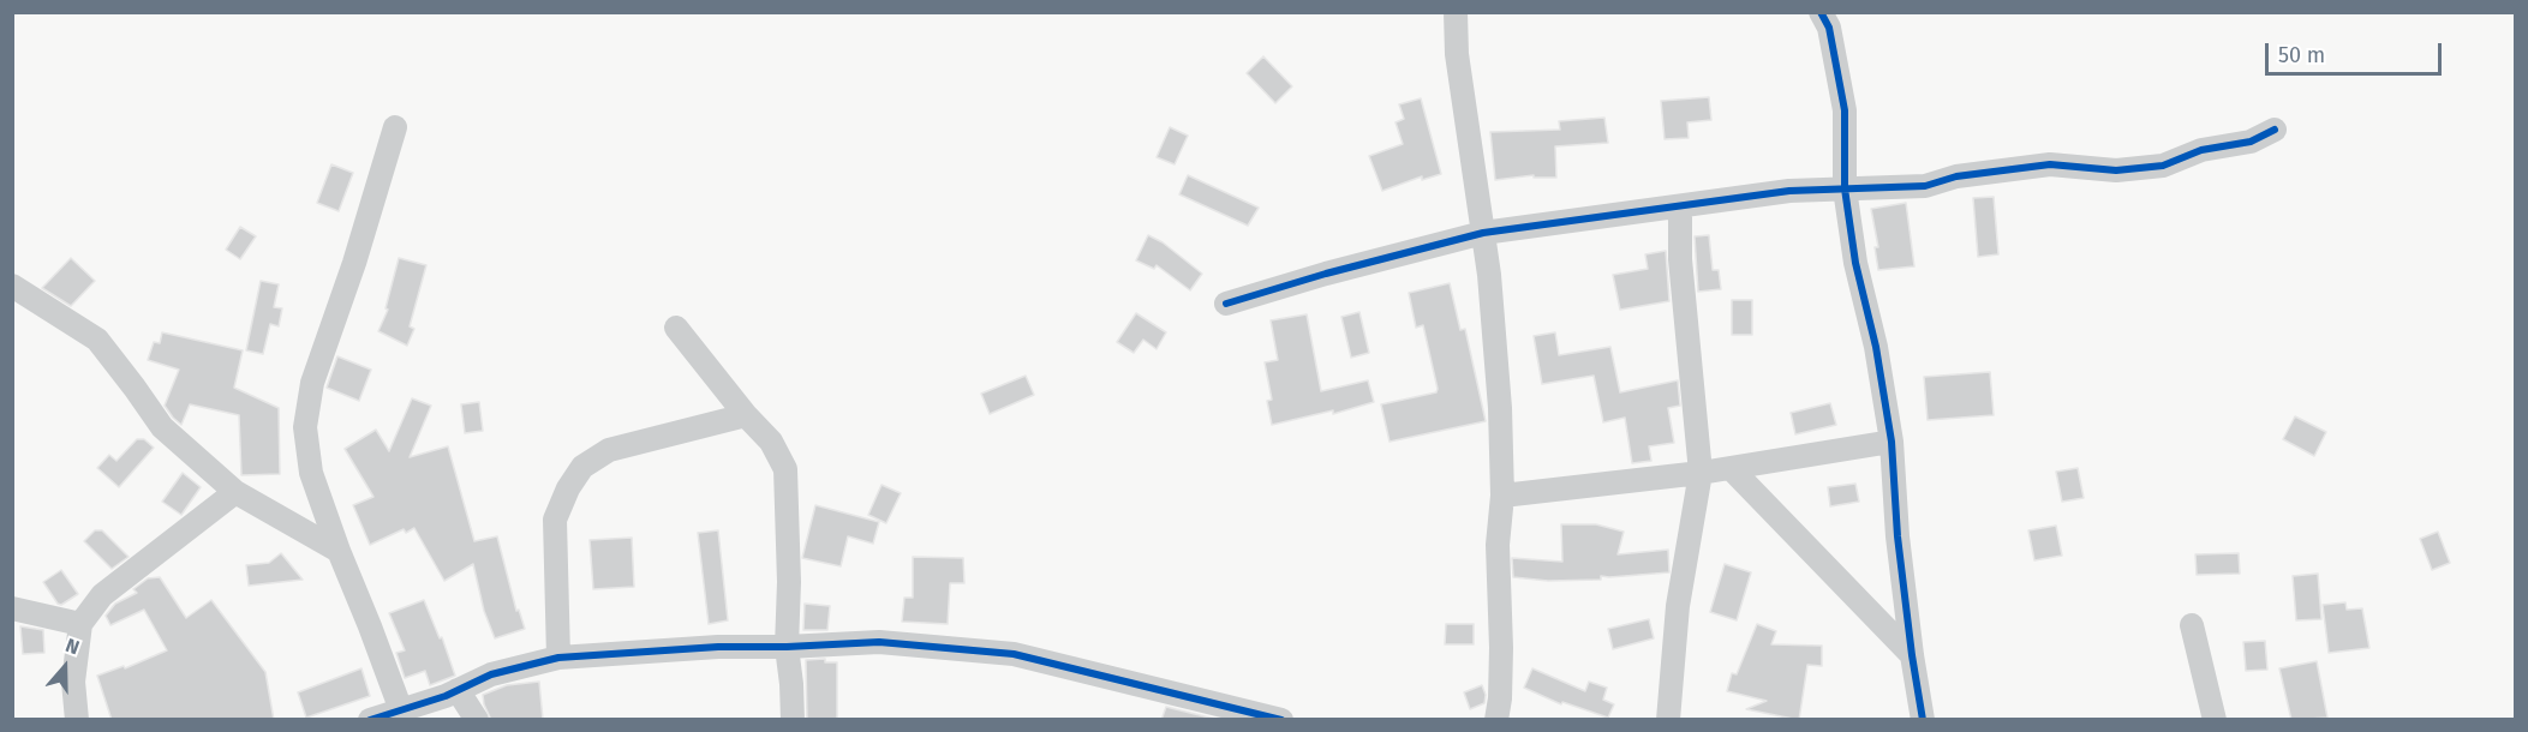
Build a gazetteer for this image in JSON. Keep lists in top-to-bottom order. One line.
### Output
{"scale_bar":"50 m","north":"top"}
